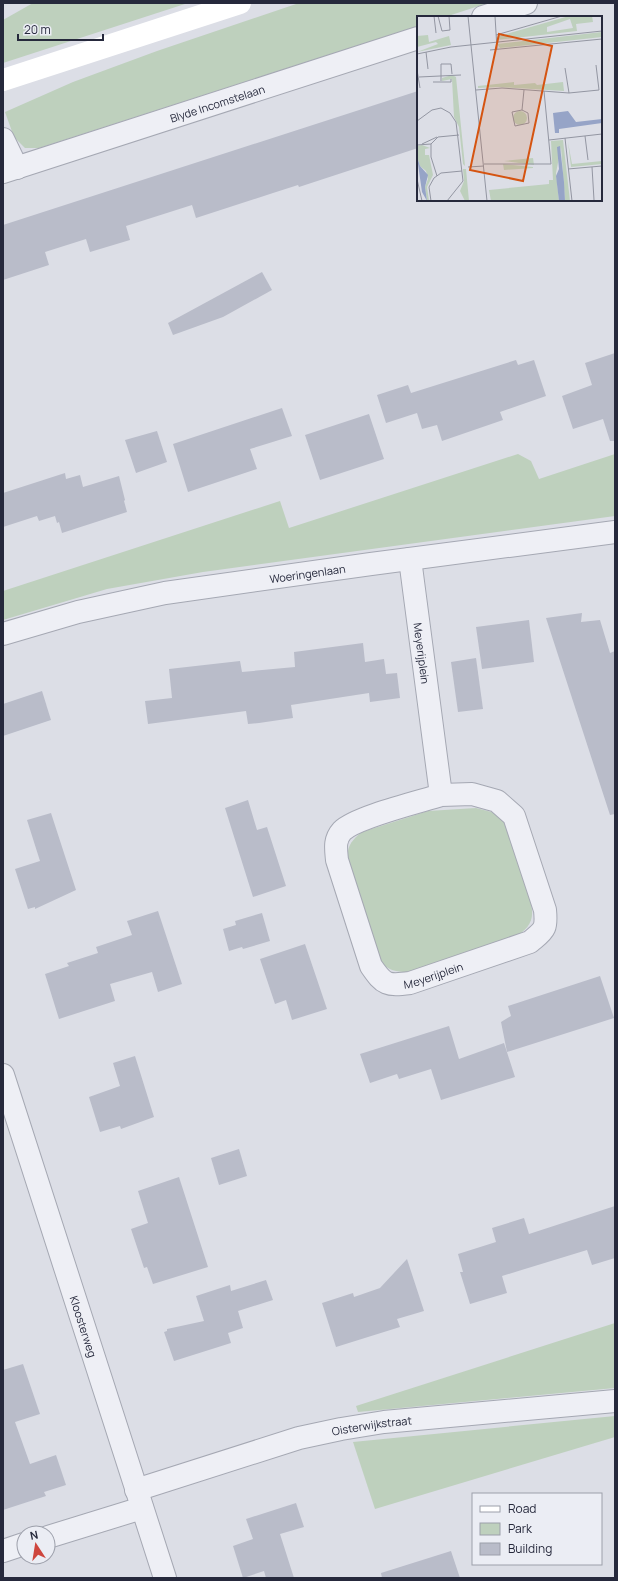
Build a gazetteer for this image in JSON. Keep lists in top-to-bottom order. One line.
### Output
{"streets":{"street":["Blyde Incomstelaan","Woeringenlaan","Meyerijplein","Kloosterweg","Oisterwijkstraat"]},"crossings":[["Woeringenlaan","Meyerijplein"],["Kloosterweg","Oisterwijkstraat"]],"legend":["Road","Park","Building"],"scale_bar":"20 m","north":"top"}
